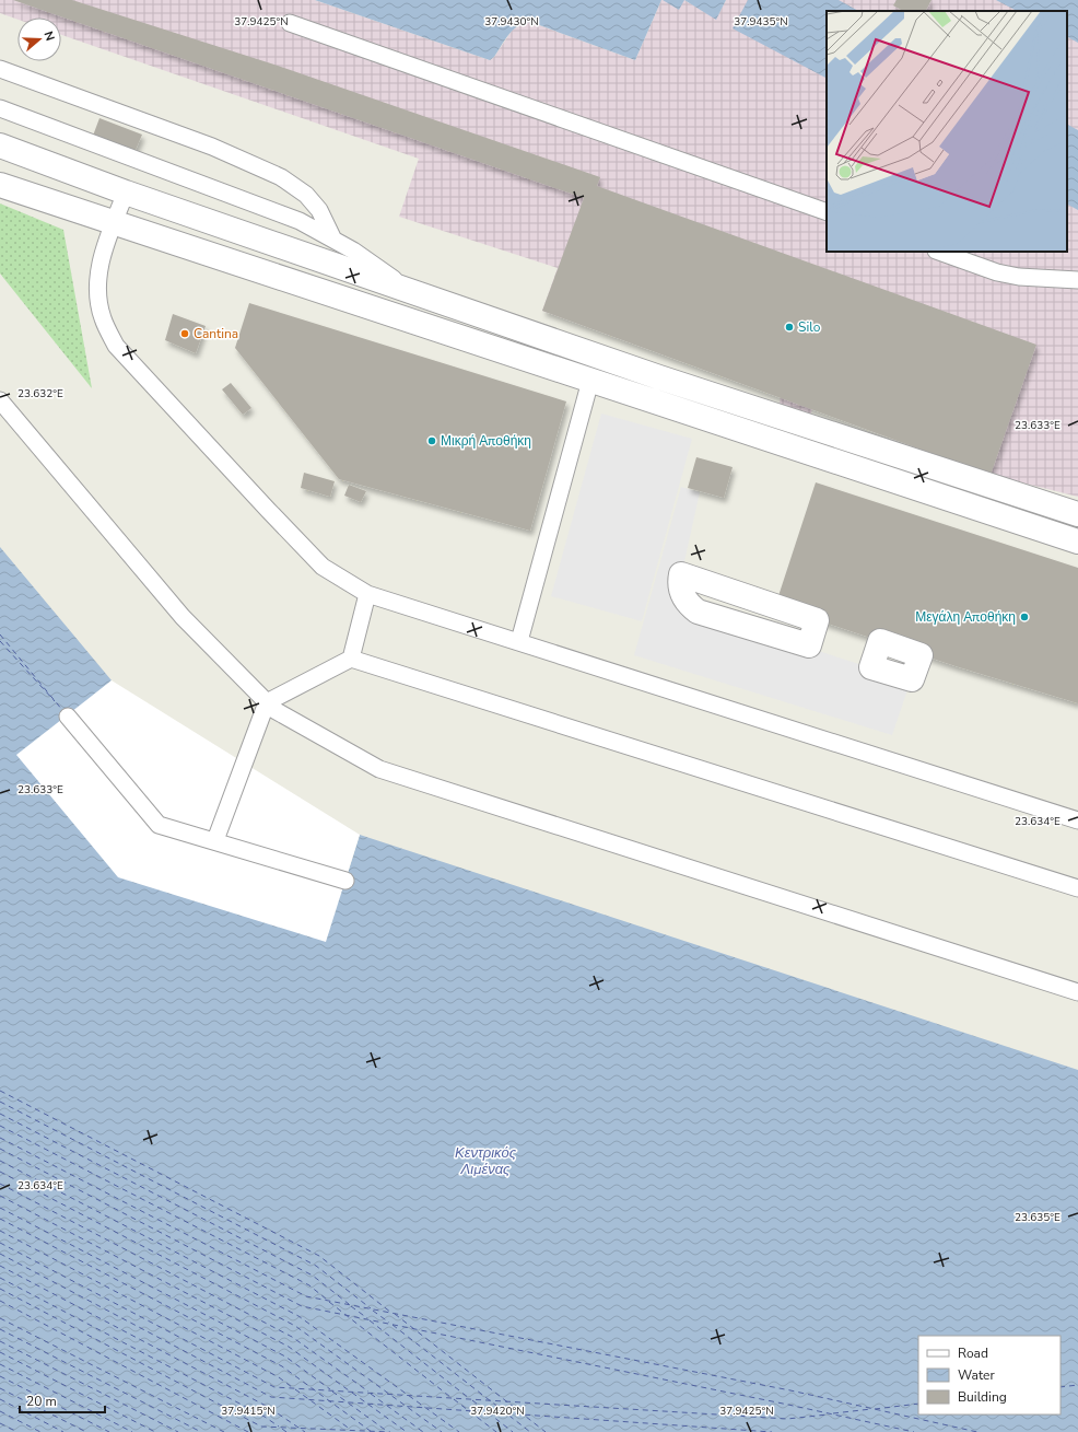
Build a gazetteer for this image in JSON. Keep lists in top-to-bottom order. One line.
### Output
{"water":["Κεντρικός Λιμένας"],"places":["Silo","Cantina","Μικρή Αποθήκη","Μεγάλη Αποθήκη"],"legend":["Road","Water","Building"],"scale_bar":"20 m","north":"right","coordinates":["37.9425°N","37.9430°N","37.9435°N","23.632°E","23.633°E","23.634°E","23.635°E","37.9415°N","37.9420°N"]}
